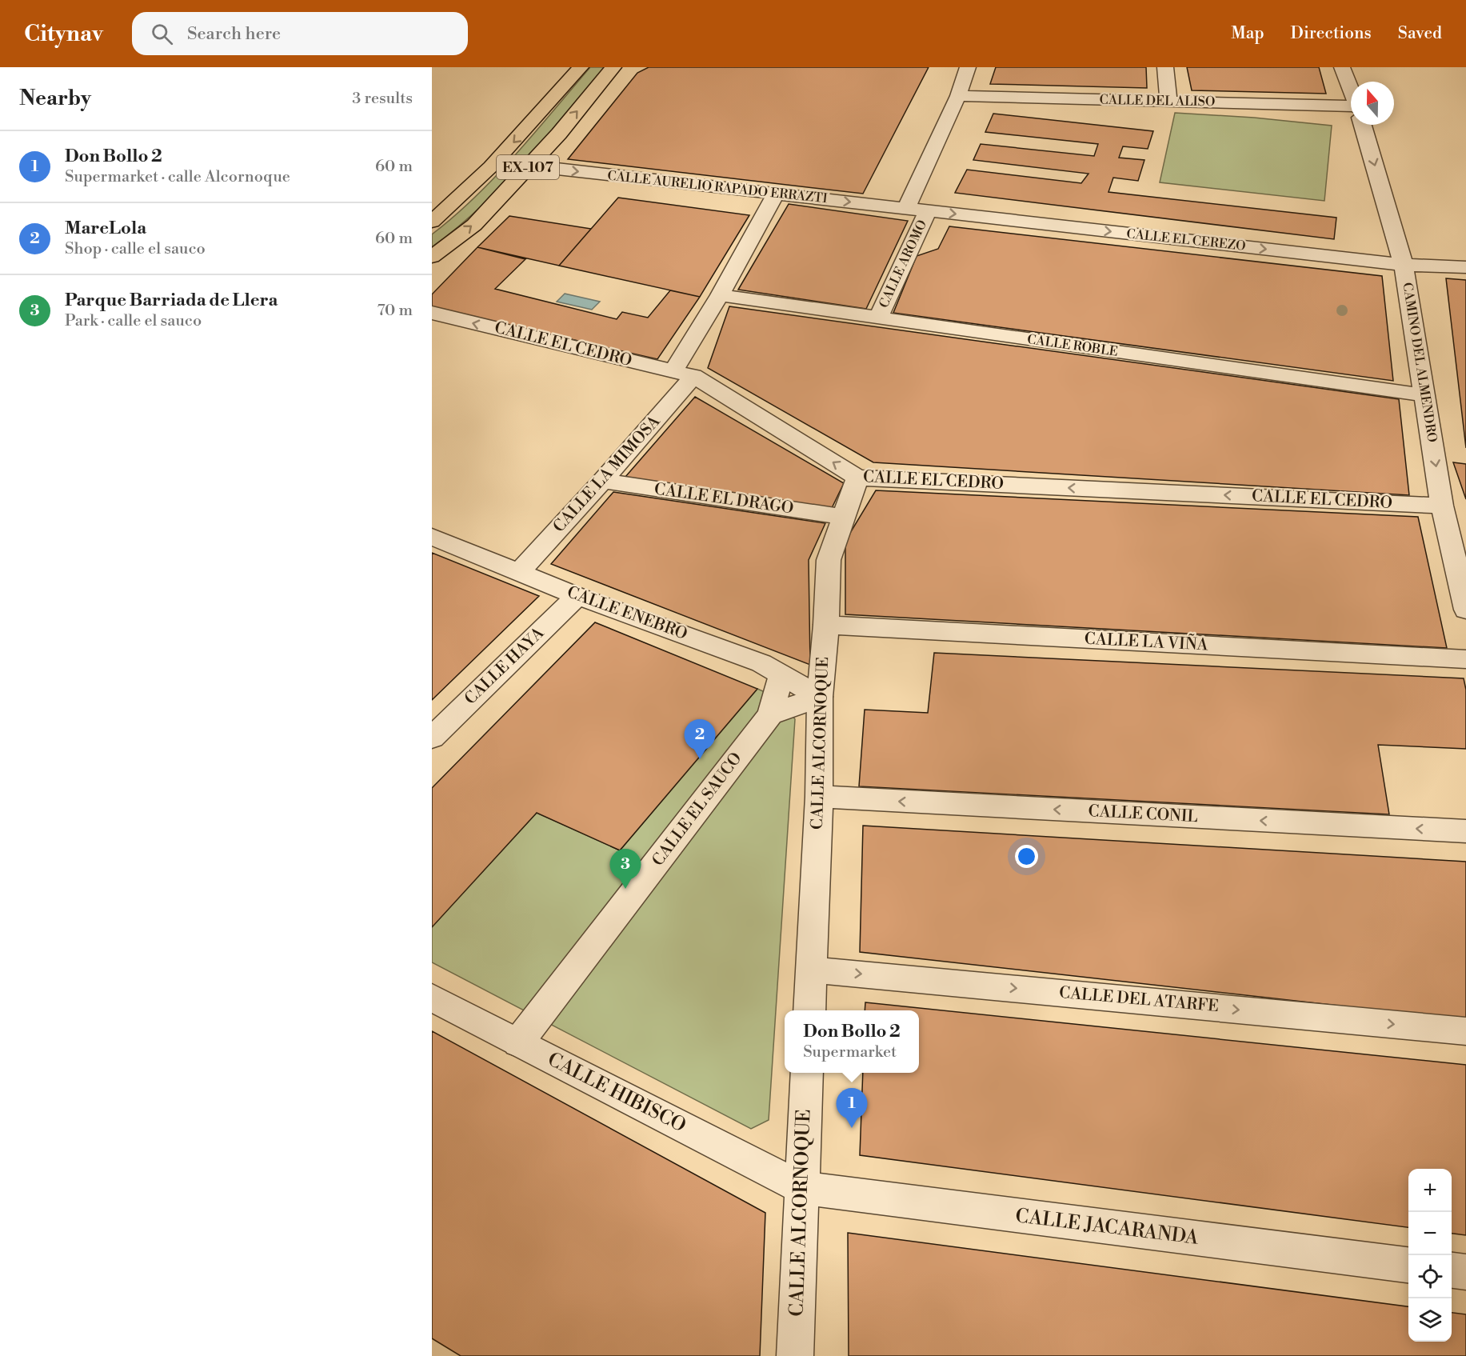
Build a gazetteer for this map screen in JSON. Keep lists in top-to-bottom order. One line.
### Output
{"streets":{"main road":["EX-107"],"street":["CALLE DEL ALISO","CALLE AURELIO RAPADO ERRAZTI","CALLE EL CEREZO","CALLE AROMO","CALLE EL CEDRO","CALLE ROBLE","CAMINO DEL ALMENDRO","CALLE LA MIMOSA","CALLE EL DRAGO","CALLE ENEBRO","CALLE LA VIÑA","CALLE HAYA","CALLE ALCORNOQUE","CALLE EL SAUCO","CALLE CONIL","CALLE DEL ATARFE","CALLE HIBISCO","CALLE JACARANDA"]},"crossings":[["EX-107","CALLE AURELIO RAPADO ERRAZTI"],["CALLE AURELIO RAPADO ERRAZTI","CALLE EL CEREZO"],["CALLE AURELIO RAPADO ERRAZTI","CALLE LA MIMOSA"],["CALLE EL CEREZO","CALLE AROMO"],["CALLE EL CEREZO","CAMINO DEL ALMENDRO"],["CALLE AROMO","CALLE ROBLE"],["CALLE EL CEDRO","CAMINO DEL ALMENDRO"],["CALLE EL CEDRO","CALLE LA MIMOSA"],["CALLE EL CEDRO","CALLE ALCORNOQUE"],["CALLE ROBLE","CAMINO DEL ALMENDRO"],["CALLE ROBLE","CALLE LA MIMOSA"],["CALLE LA MIMOSA","CALLE EL DRAGO"],["CALLE LA MIMOSA","CALLE ENEBRO"],["CALLE EL DRAGO","CALLE ALCORNOQUE"],["CALLE ENEBRO","CALLE HAYA"],["CALLE ENEBRO","CALLE ALCORNOQUE"],["CALLE ENEBRO","CALLE EL SAUCO"],["CALLE LA VIÑA","CALLE ALCORNOQUE"],["CALLE ALCORNOQUE","CALLE CONIL"],["CALLE ALCORNOQUE","CALLE DEL ATARFE"],["CALLE ALCORNOQUE","CALLE HIBISCO"],["CALLE ALCORNOQUE","CALLE JACARANDA"],["CALLE EL SAUCO","CALLE HIBISCO"],["CALLE HIBISCO","CALLE JACARANDA"]],"one_way":["CALLE AURELIO RAPADO ERRAZTI","CALLE EL CEREZO","CALLE EL CEDRO","CAMINO DEL ALMENDRO","CALLE CONIL","CALLE DEL ATARFE"],"north":"top","page":{"header":"Citynav","search":"Search here","nav":["Map","Directions","Saved"],"heading":["Nearby","3 results"],"list":[{"mark":"1","name":"Don Bollo 2","note":"Supermarket · calle Alcornoque","value":"60 m"},{"mark":"2","name":"MareLola","note":"Shop · calle el sauco","value":"60 m"},{"mark":"3","name":"Parque Barriada de Llera","note":"Park · calle el sauco","value":"70 m"}],"pins":["2","3","1"],"popup":["Don Bollo 2","Supermarket"],"map_buttons":["+","−"]}}
